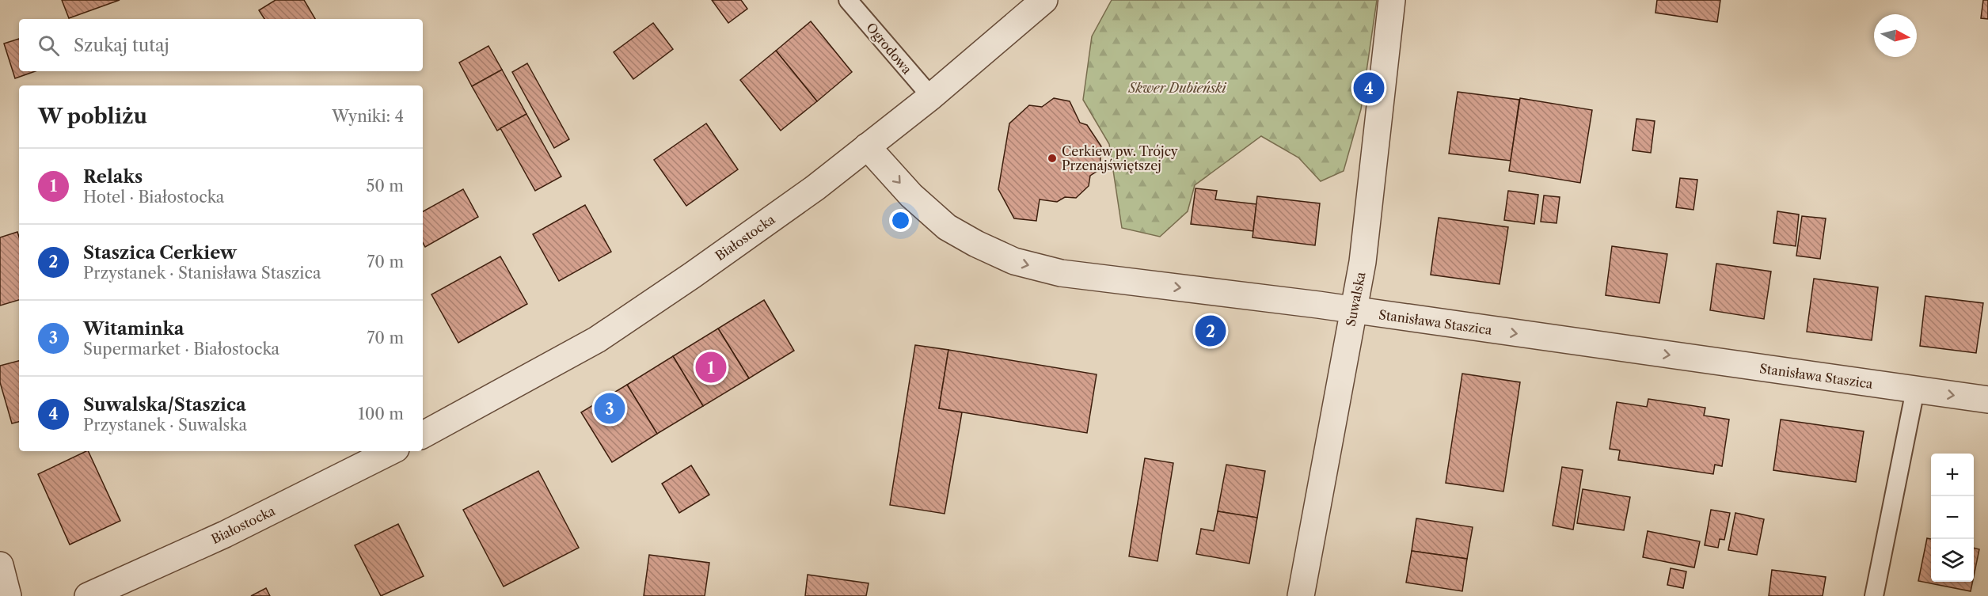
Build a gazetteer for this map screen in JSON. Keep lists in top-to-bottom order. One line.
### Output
{"streets":{"street":["Białostocka","Suwalska","Stanisława Staszica"],"lane":["Ogrodowa"]},"crossings":[["Ogrodowa","Białostocka"],["Białostocka","Stanisława Staszica"],["Suwalska","Stanisława Staszica"]],"one_way":["Stanisława Staszica"],"parks":["Skwer Dubieński"],"places":["Cerkiew pw. Trójcy Przenajświętszej"],"north":"right","page":{"search":"Szukaj tutaj","pins":["4","2","1","3"],"heading":["W pobliżu","Wyniki: 4"],"list":[{"mark":"1","name":"Relaks","note":"Hotel · Białostocka","value":"50 m"},{"mark":"2","name":"Staszica Cerkiew","note":"Przystanek · Stanisława Staszica","value":"70 m"},{"mark":"3","name":"Witaminka","note":"Supermarket · Białostocka","value":"70 m"},{"mark":"4","name":"Suwalska/Staszica","note":"Przystanek · Suwalska","value":"100 m"}],"map_buttons":["+","−"]}}
